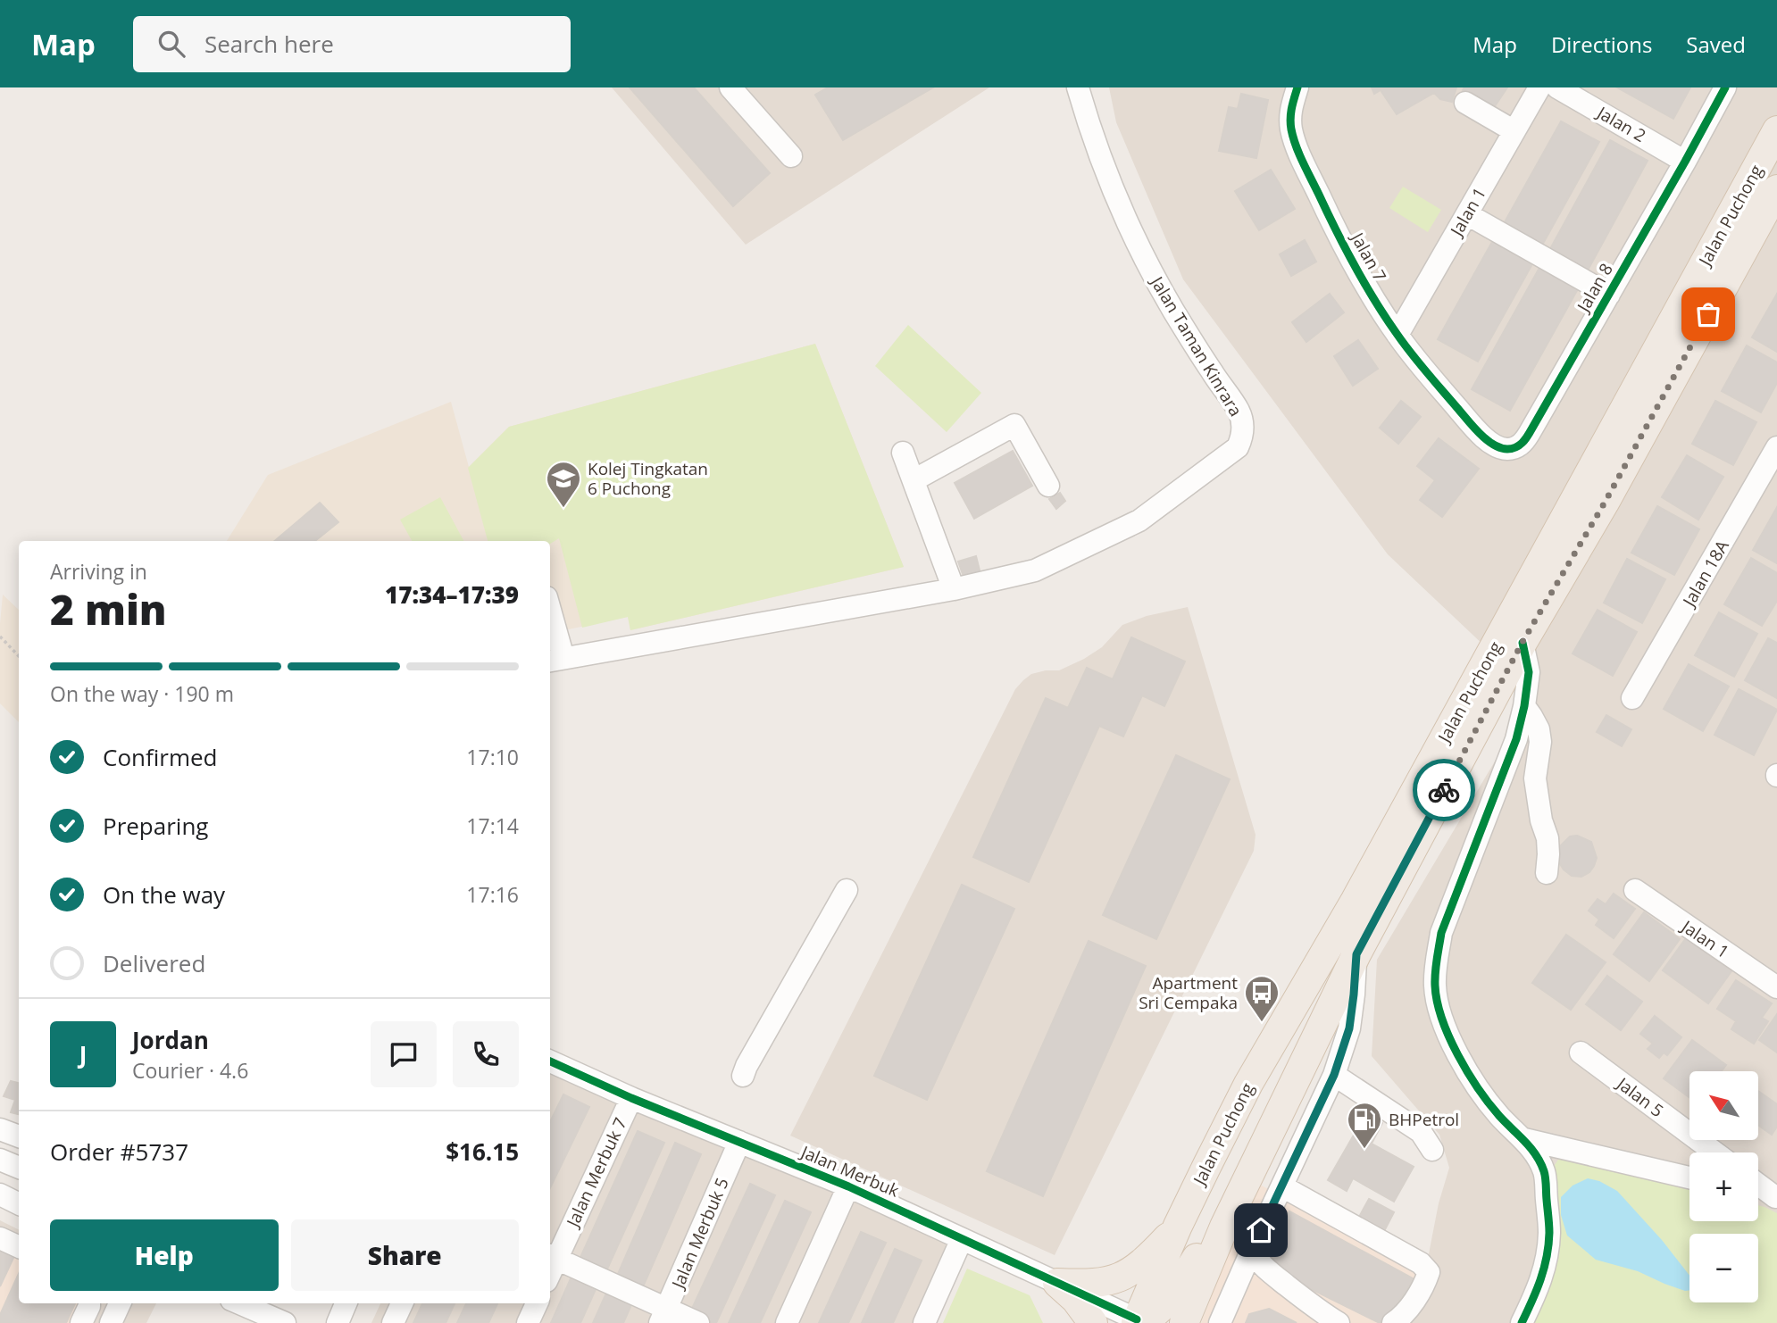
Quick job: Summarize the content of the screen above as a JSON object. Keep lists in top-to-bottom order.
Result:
{
  "streets": {
    "main road": ["Jalan Puchong"],
    "street": [
      "Jalan 2",
      "Jalan 1",
      "Jalan 7",
      "Jalan 8",
      "Jalan Taman Kinrara",
      "Jalan 18A",
      "Jalan 5",
      "Jalan Merbuk",
      "Jalan Merbuk 7",
      "Jalan Merbuk 5"
    ]
  },
  "crossings": [
    ["Jalan 2", "Jalan 8"],
    ["Jalan 1", "Jalan 7"],
    ["Jalan Puchong", "Jalan Merbuk"],
    ["Jalan 7", "Jalan 8"],
    ["Jalan Merbuk", "Jalan Merbuk 7"],
    ["Jalan Merbuk", "Jalan Merbuk 5"]
  ],
  "places": {
    "school or university": ["Kolej Tingkatan 6 Puchong"],
    "bus stop": ["Apartment Sri Cempaka"],
    "fuel station": ["BHPetrol"]
  },
  "north": "top left",
  "page": {
    "header": "Map",
    "search": "Search here",
    "nav": ["Map", "Directions", "Saved"],
    "heading": ["2 min", "Arriving in", "17:34–17:39"],
    "panel": [
      "Jordan",
      "Courier · 4.6",
      "Order #5737",
      "$16.15"
    ],
    "bar": "On the way · 190 m",
    "list": [
      ["Confirmed", "17:10"],
      ["Preparing", "17:14"],
      ["On the way", "17:16"],
      "Delivered"
    ],
    "round": "J",
    "map_buttons": ["+", "−"],
    "buttons": ["Help", "Share"]
  }
}
